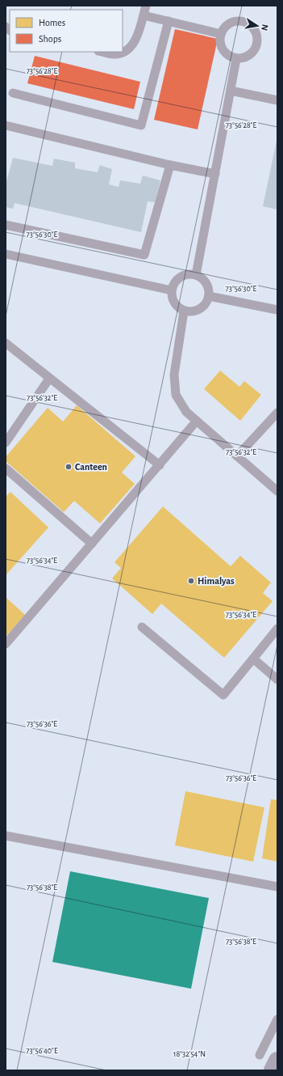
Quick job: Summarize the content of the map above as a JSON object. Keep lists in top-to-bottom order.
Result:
{
  "places": ["Canteen", "Himalyas"],
  "legend": ["Homes", "Shops"],
  "north": "right",
  "coordinates": [
    "73°56'28\"E",
    "73°56'30\"E",
    "73°56'32\"E",
    "73°56'34\"E",
    "73°56'36\"E",
    "73°56'38\"E",
    "73°56'40\"E",
    "18°32'54\"N"
  ]
}
